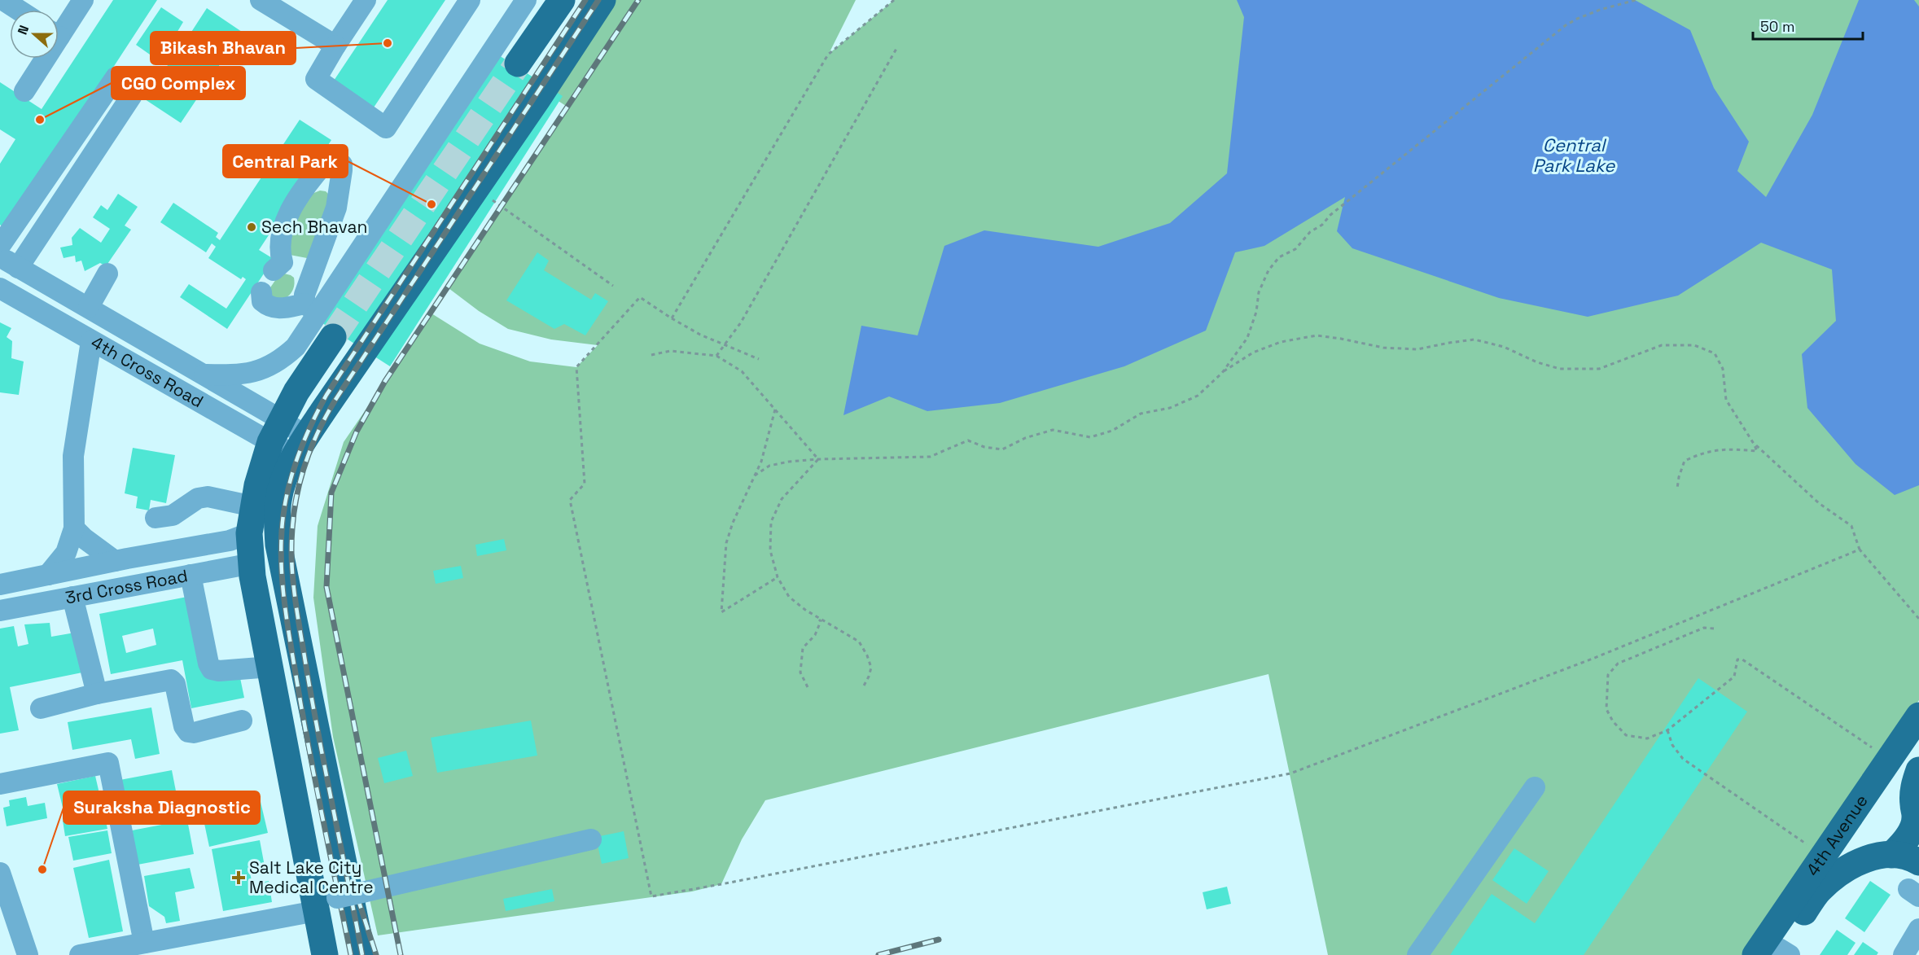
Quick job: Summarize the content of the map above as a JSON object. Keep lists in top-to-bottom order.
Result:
{
  "streets": {
    "main road": ["4th Avenue"],
    "street": ["4th Cross Road", "3rd Cross Road"]
  },
  "water": ["Central Park Lake"],
  "places": {
    "other": [
      "Bikash Bhavan",
      "CGO Complex",
      "Central Park",
      "Sech Bhavan",
      "Suraksha Diagnostic"
    ],
    "health": ["Salt Lake City Medical Centre"]
  },
  "scale_bar": "50 m",
  "north": "left"
}
